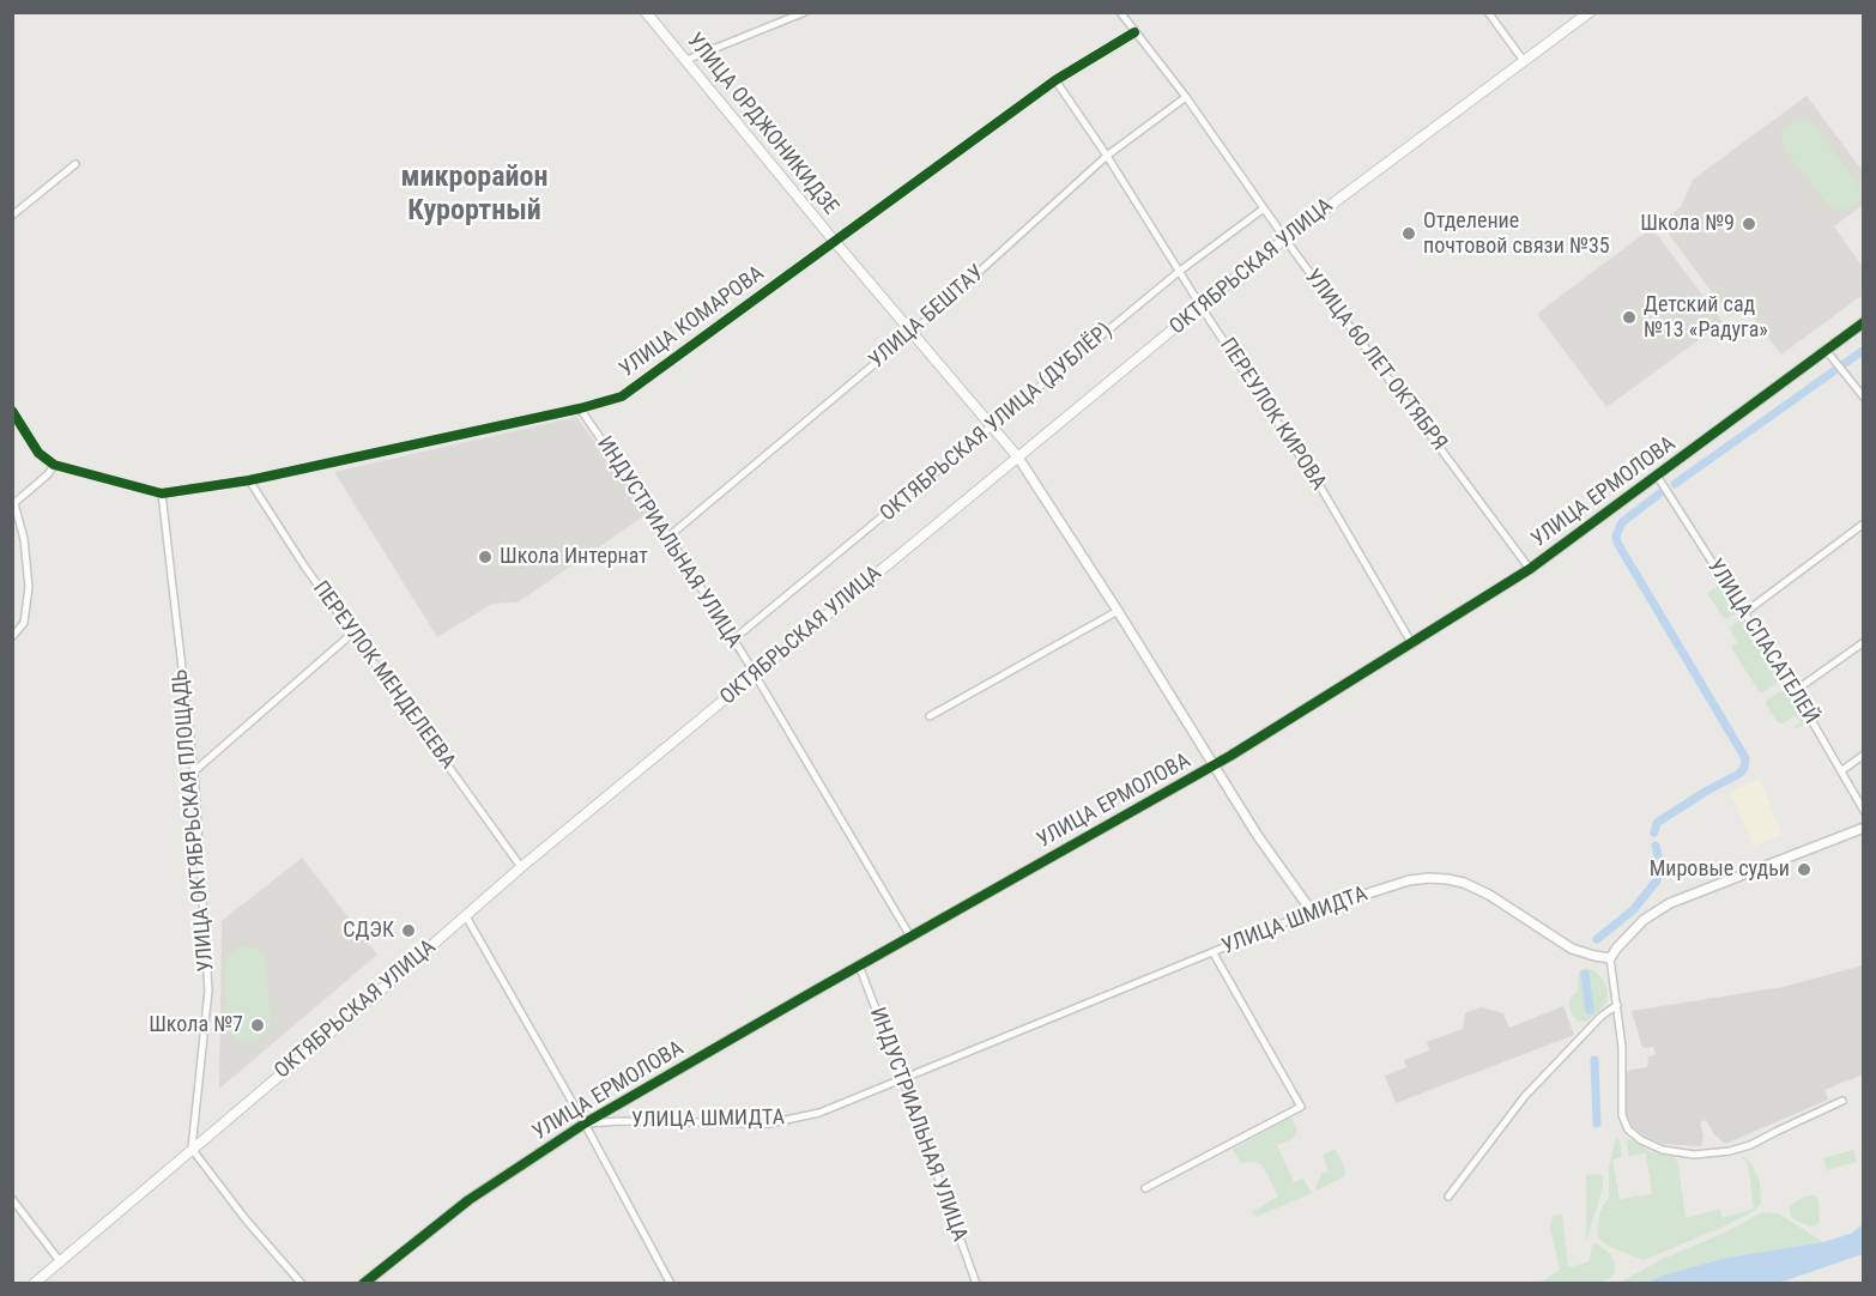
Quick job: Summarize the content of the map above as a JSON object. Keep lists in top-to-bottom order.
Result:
{
  "streets": {
    "main road": ["УЛИЦА ОРДЖОНИКИДЗЕ", "ОКТЯБРЬСКАЯ УЛИЦА"],
    "street": [
      "УЛИЦА БЕШТАУ",
      "УЛИЦА КОМАРОВА",
      "УЛИЦА 60 ЛЕТ ОКТЯБРЯ",
      "ПЕРЕУЛОК КИРОВА",
      "ОКТЯБРЬСКАЯ УЛИЦА (ДУБЛЁР)",
      "УЛИЦА ЕРМОЛОВА",
      "ИНДУСТРИАЛЬНАЯ УЛИЦА",
      "УЛИЦА СПАСАТЕЛЕЙ",
      "ПЕРЕУЛОК МЕНДЕЛЕЕВА",
      "УЛИЦА ОКТЯБРЬСКАЯ ПЛОЩАДЬ",
      "УЛИЦА ШМИДТА"
    ]
  },
  "crossings": [
    ["УЛИЦА ОРДЖОНИКИДЗЕ", "ОКТЯБРЬСКАЯ УЛИЦА"],
    ["УЛИЦА ОРДЖОНИКИДЗЕ", "УЛИЦА БЕШТАУ"],
    ["УЛИЦА ОРДЖОНИКИДЗЕ", "УЛИЦА КОМАРОВА"],
    ["УЛИЦА ОРДЖОНИКИДЗЕ", "ОКТЯБРЬСКАЯ УЛИЦА (ДУБЛЁР)"],
    ["УЛИЦА ОРДЖОНИКИДЗЕ", "УЛИЦА ЕРМОЛОВА"],
    ["УЛИЦА ОРДЖОНИКИДЗЕ", "УЛИЦА ШМИДТА"],
    ["ОКТЯБРЬСКАЯ УЛИЦА", "УЛИЦА 60 ЛЕТ ОКТЯБРЯ"],
    ["ОКТЯБРЬСКАЯ УЛИЦА", "ПЕРЕУЛОК КИРОВА"],
    ["ОКТЯБРЬСКАЯ УЛИЦА", "ИНДУСТРИАЛЬНАЯ УЛИЦА"],
    ["ОКТЯБРЬСКАЯ УЛИЦА", "ПЕРЕУЛОК МЕНДЕЛЕЕВА"],
    ["ОКТЯБРЬСКАЯ УЛИЦА", "УЛИЦА ОКТЯБРЬСКАЯ ПЛОЩАДЬ"],
    ["УЛИЦА БЕШТАУ", "УЛИЦА 60 ЛЕТ ОКТЯБРЯ"],
    ["УЛИЦА БЕШТАУ", "ПЕРЕУЛОК КИРОВА"],
    ["УЛИЦА БЕШТАУ", "ИНДУСТРИАЛЬНАЯ УЛИЦА"],
    ["УЛИЦА КОМАРОВА", "УЛИЦА 60 ЛЕТ ОКТЯБРЯ"],
    ["УЛИЦА КОМАРОВА", "ПЕРЕУЛОК КИРОВА"],
    ["УЛИЦА КОМАРОВА", "ИНДУСТРИАЛЬНАЯ УЛИЦА"],
    ["УЛИЦА КОМАРОВА", "ПЕРЕУЛОК МЕНДЕЛЕЕВА"],
    ["УЛИЦА КОМАРОВА", "УЛИЦА ОКТЯБРЬСКАЯ ПЛОЩАДЬ"],
    ["УЛИЦА 60 ЛЕТ ОКТЯБРЯ", "ОКТЯБРЬСКАЯ УЛИЦА (ДУБЛЁР)"],
    ["УЛИЦА 60 ЛЕТ ОКТЯБРЯ", "УЛИЦА ЕРМОЛОВА"],
    ["ПЕРЕУЛОК КИРОВА", "ОКТЯБРЬСКАЯ УЛИЦА (ДУБЛЁР)"],
    ["ПЕРЕУЛОК КИРОВА", "УЛИЦА ЕРМОЛОВА"],
    ["ОКТЯБРЬСКАЯ УЛИЦА (ДУБЛЁР)", "ИНДУСТРИАЛЬНАЯ УЛИЦА"],
    ["УЛИЦА ЕРМОЛОВА", "ИНДУСТРИАЛЬНАЯ УЛИЦА"],
    ["УЛИЦА ЕРМОЛОВА", "УЛИЦА СПАСАТЕЛЕЙ"],
    ["УЛИЦА ЕРМОЛОВА", "УЛИЦА ШМИДТА"],
    ["ИНДУСТРИАЛЬНАЯ УЛИЦА", "УЛИЦА ШМИДТА"]
  ],
  "districts": ["микрорайон Курортный"],
  "places": [
    "Школа №9",
    "Отделение почтовой связи №35",
    "Детский сад №13 «Радуга»",
    "Школа Интернат",
    "Мировые судьи",
    "СДЭК",
    "Школа №7"
  ]
}
